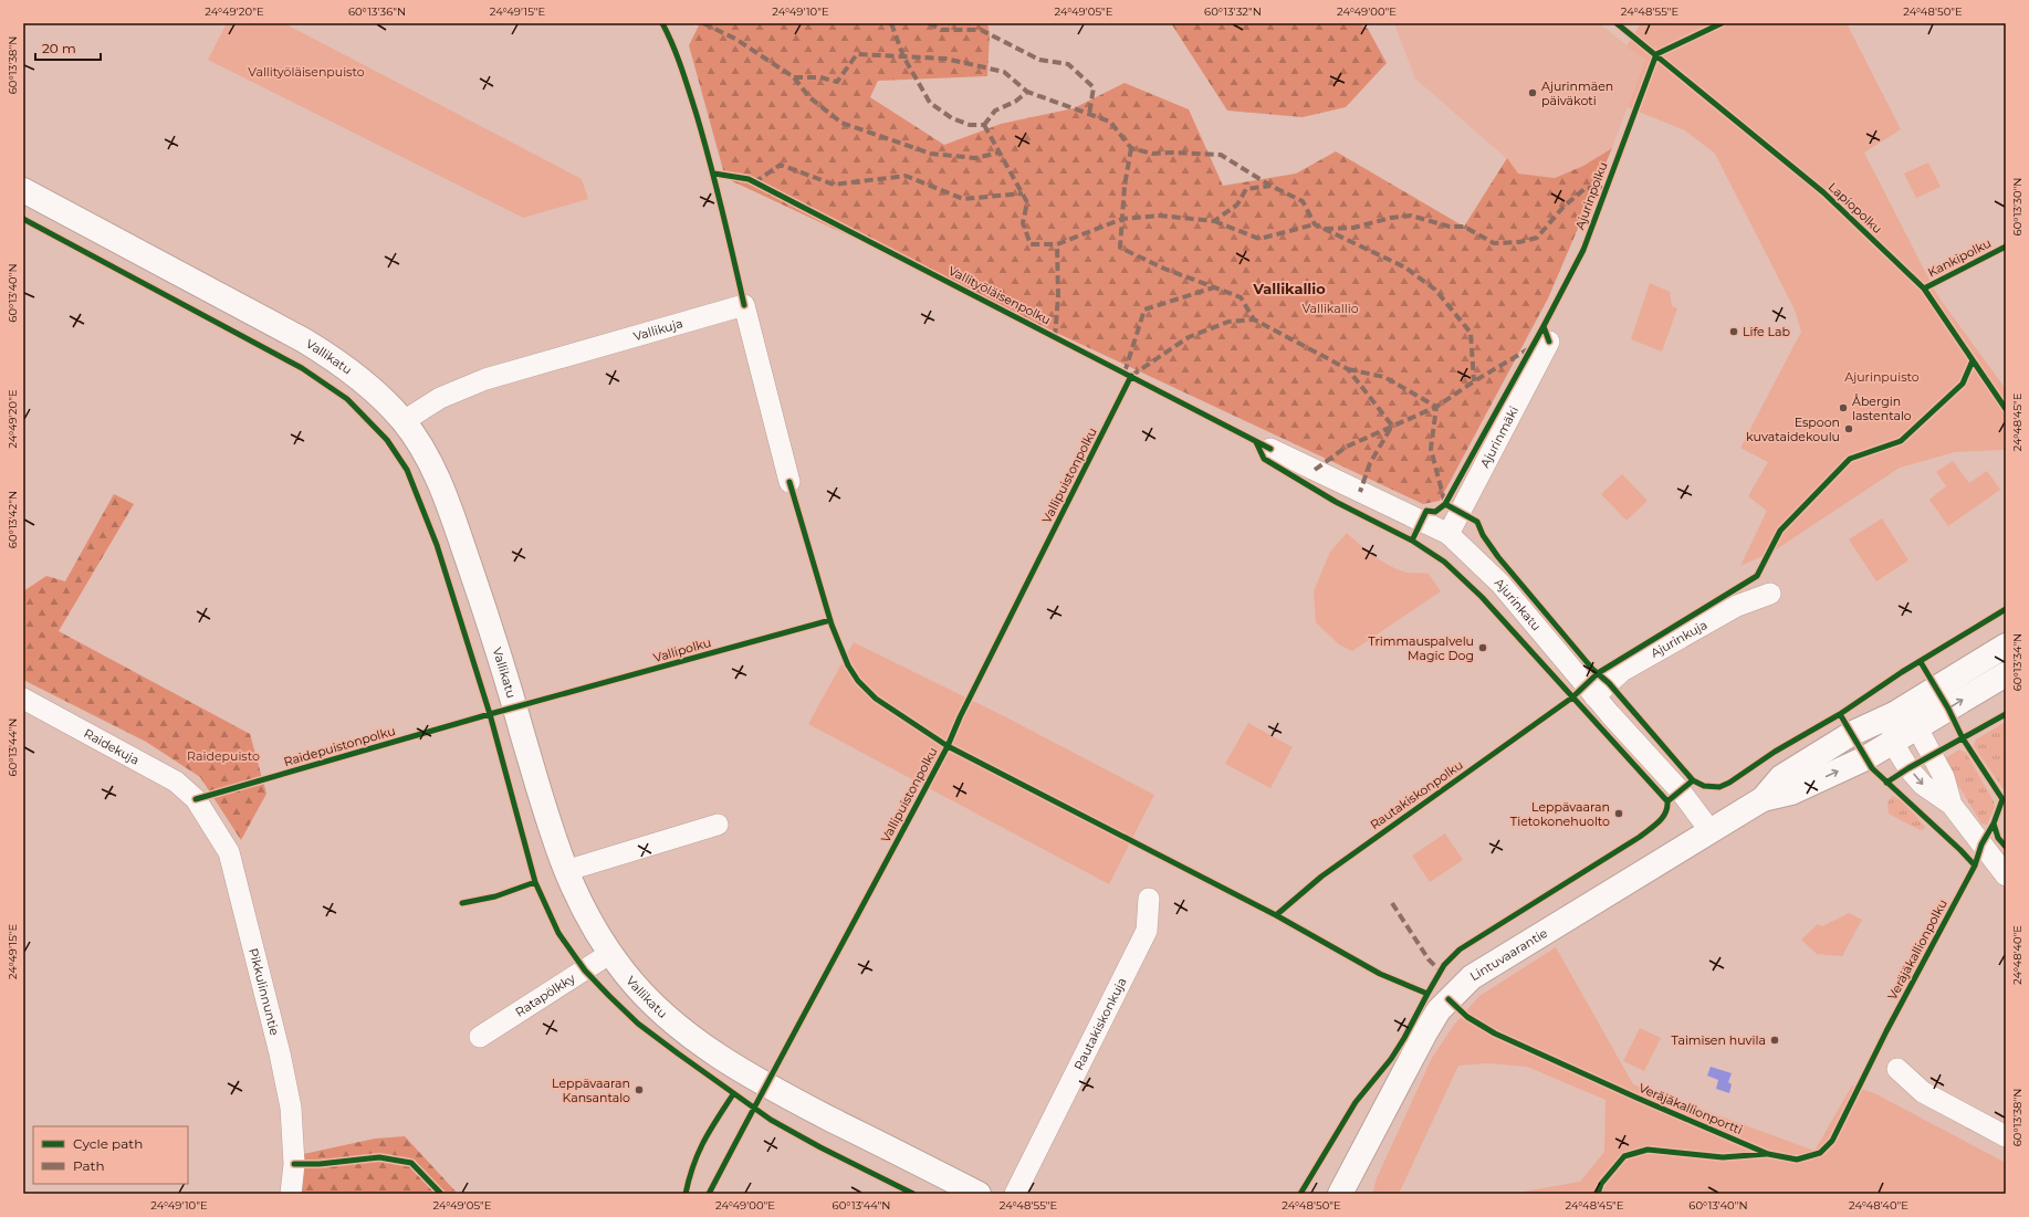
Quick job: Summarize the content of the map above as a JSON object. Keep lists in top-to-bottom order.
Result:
{
  "streets": {
    "main road": ["Vallikatu", "Lintuvaarantie"],
    "street": [
      "Vallikuja",
      "Ajurinmäki",
      "Ajurinkatu",
      "Ajurinkuja",
      "Raidekuja",
      "Pikkulinnuntie",
      "Ratapölkky",
      "Rautakiskonkuja"
    ],
    "cycle path": [
      "Ajurinpolku",
      "Lapiopolku",
      "Kankipolku",
      "Vallityöläisenpolku",
      "Vallipuistonpolku",
      "Vallipolku",
      "Rautakiskonpolku",
      "Veräjäkallionpolku"
    ]
  },
  "crossings": [
    ["Vallikuja", "Vallikatu"],
    ["Vallikatu", "Ratapölkky"],
    ["Ajurinmäki", "Ajurinkatu"],
    ["Ajurinkatu", "Ajurinkuja"],
    ["Ajurinkatu", "Lintuvaarantie"],
    ["Raidekuja", "Pikkulinnuntie"]
  ],
  "districts": ["Vallikallio"],
  "parks": [
    "Vallityöläisenpuisto",
    "Vallikallio",
    "Ajurinpuisto",
    "Raidepuisto"
  ],
  "places": [
    "Ajurinmäen päiväkoti",
    "Life Lab",
    "Åbergin lastentalo",
    "Espoon kuvataidekoulu",
    "Trimmauspalvelu Magic Dog",
    "Leppävaaran Tietokonehuolto",
    "Taimisen huvila",
    "Leppävaaran Kansantalo"
  ],
  "legend": ["Cycle path", "Path"],
  "scale_bar": "20 m",
  "coordinates": [
    "24°49'20\"E",
    "60°13'36\"N",
    "24°49'15\"E",
    "24°49'10\"E",
    "24°49'05\"E",
    "60°13'32\"N",
    "24°49'00\"E",
    "24°48'55\"E",
    "24°48'50\"E",
    "60°13'38\"N",
    "60°13'30\"N",
    "60°13'40\"N",
    "24°48'45\"E",
    "60°13'42\"N",
    "60°13'34\"N",
    "60°13'44\"N",
    "24°48'40\"E"
  ]
}
